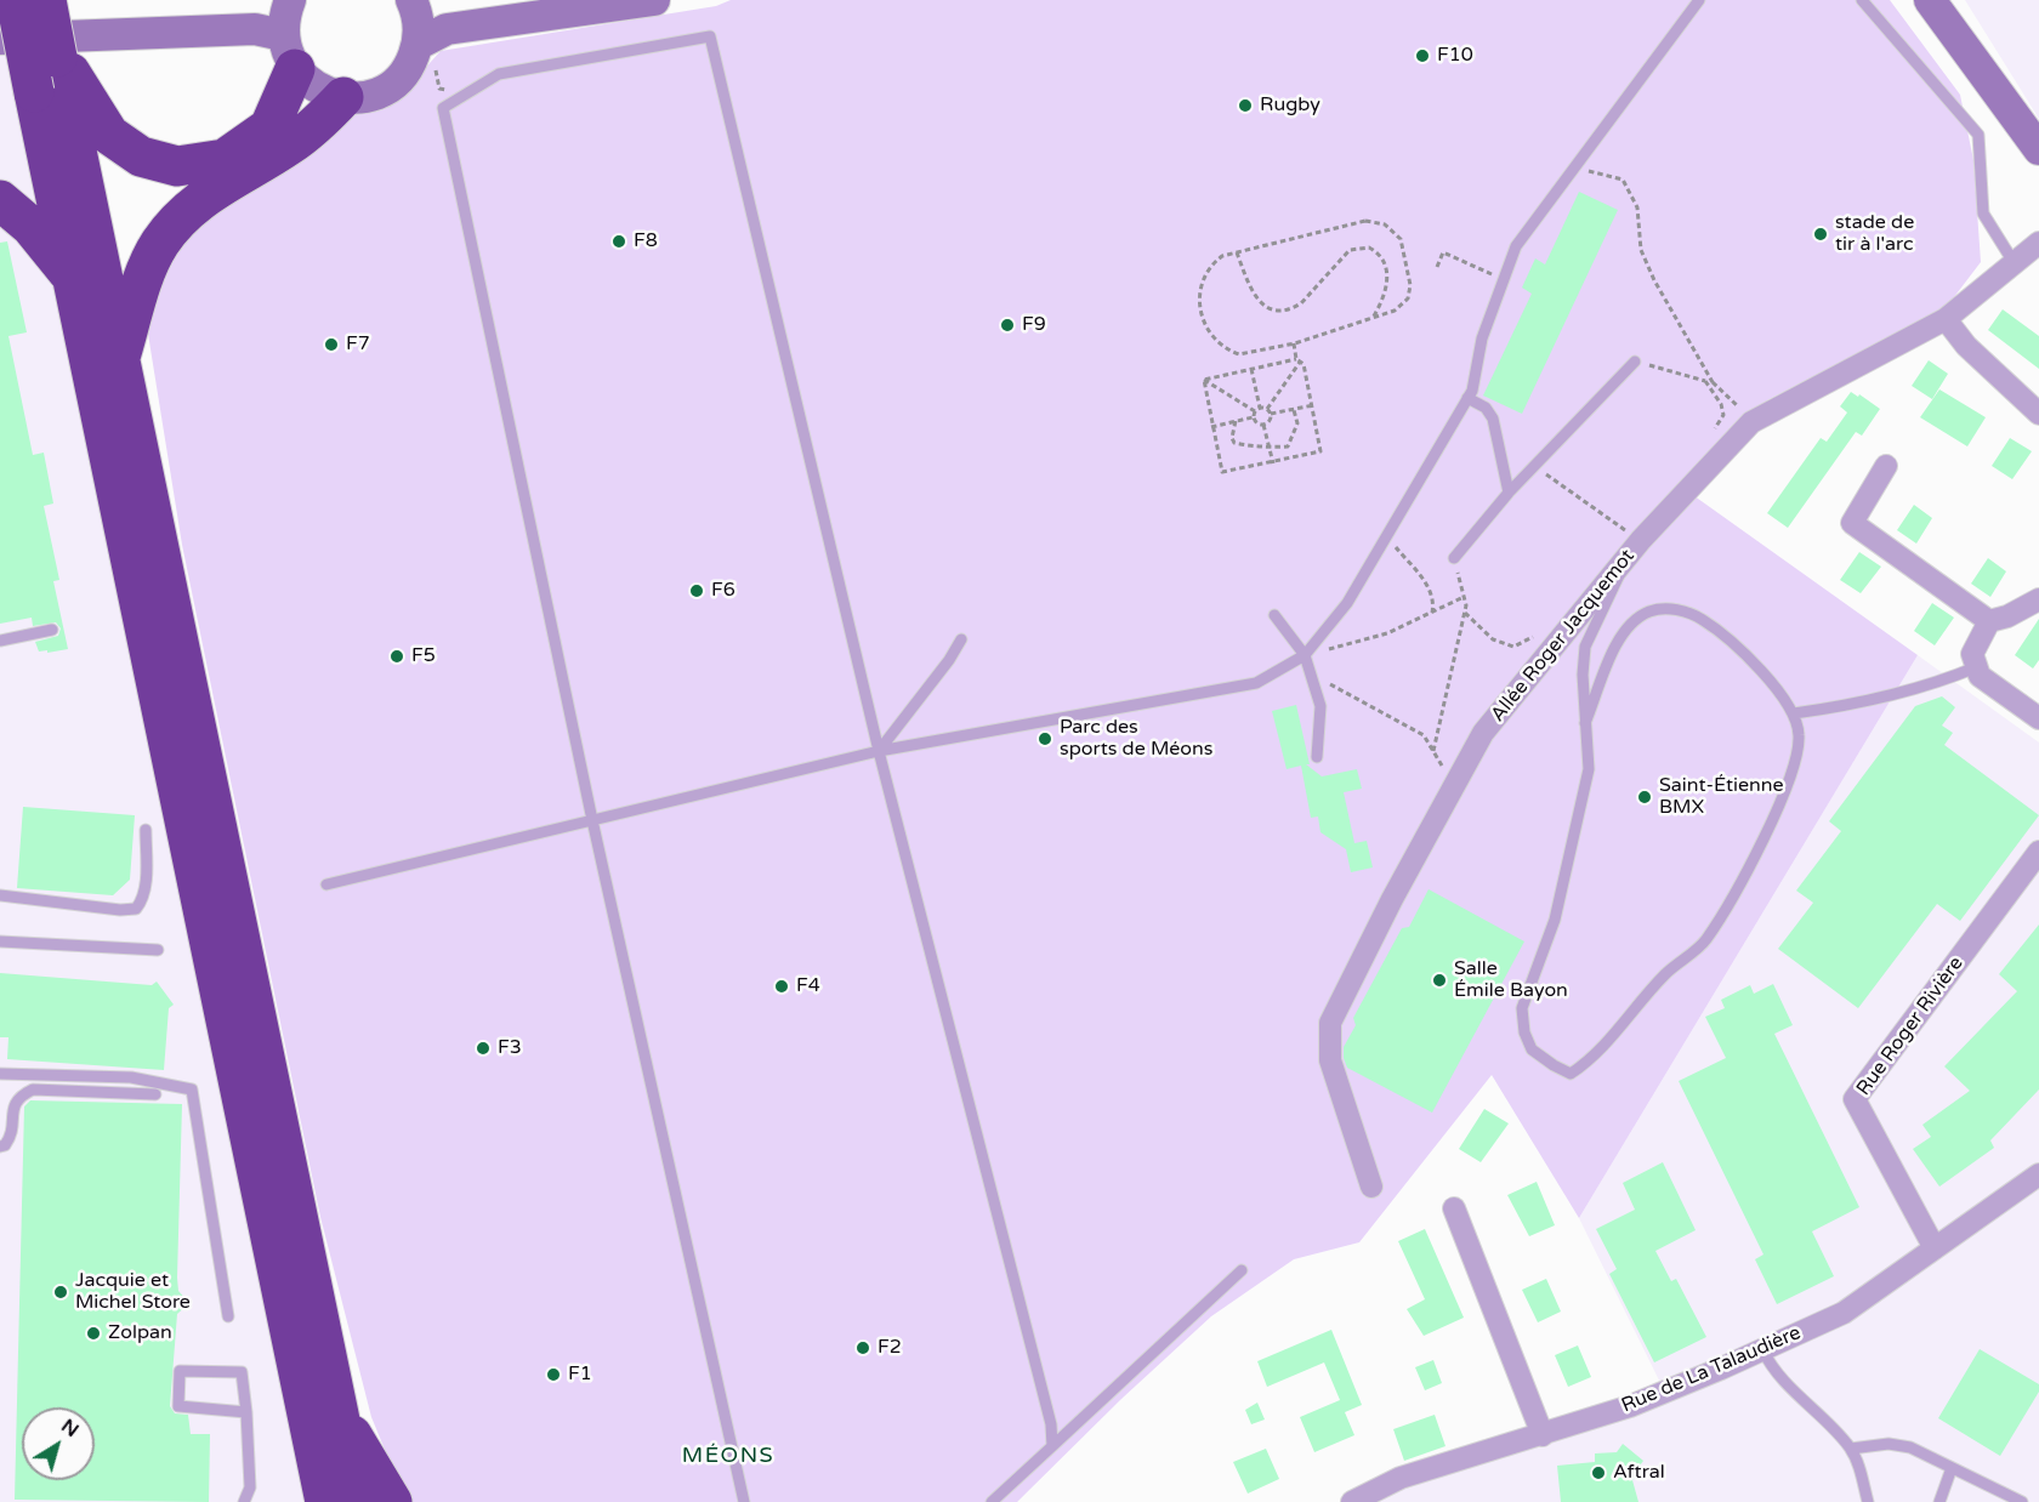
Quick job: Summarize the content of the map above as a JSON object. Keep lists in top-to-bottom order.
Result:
{
  "streets": {
    "street": ["Allée Roger Jacquemot", "Rue Roger Rivière", "Rue de La Talaudière"]
  },
  "crossings": [
    ["Rue Roger Rivière", "Rue de La Talaudière"]
  ],
  "districts": ["MÉONS"],
  "places": [
    "F10",
    "Rugby",
    "stade de tir à l'arc",
    "F8",
    "F9",
    "F7",
    "F6",
    "F5",
    "Parc des sports de Méons",
    "Saint-Étienne BMX",
    "Salle Émile Bayon",
    "F4",
    "F3",
    "Jacquie et Michel Store",
    "Zolpan",
    "F2",
    "F1",
    "Aftral"
  ],
  "north": "top right"
}
